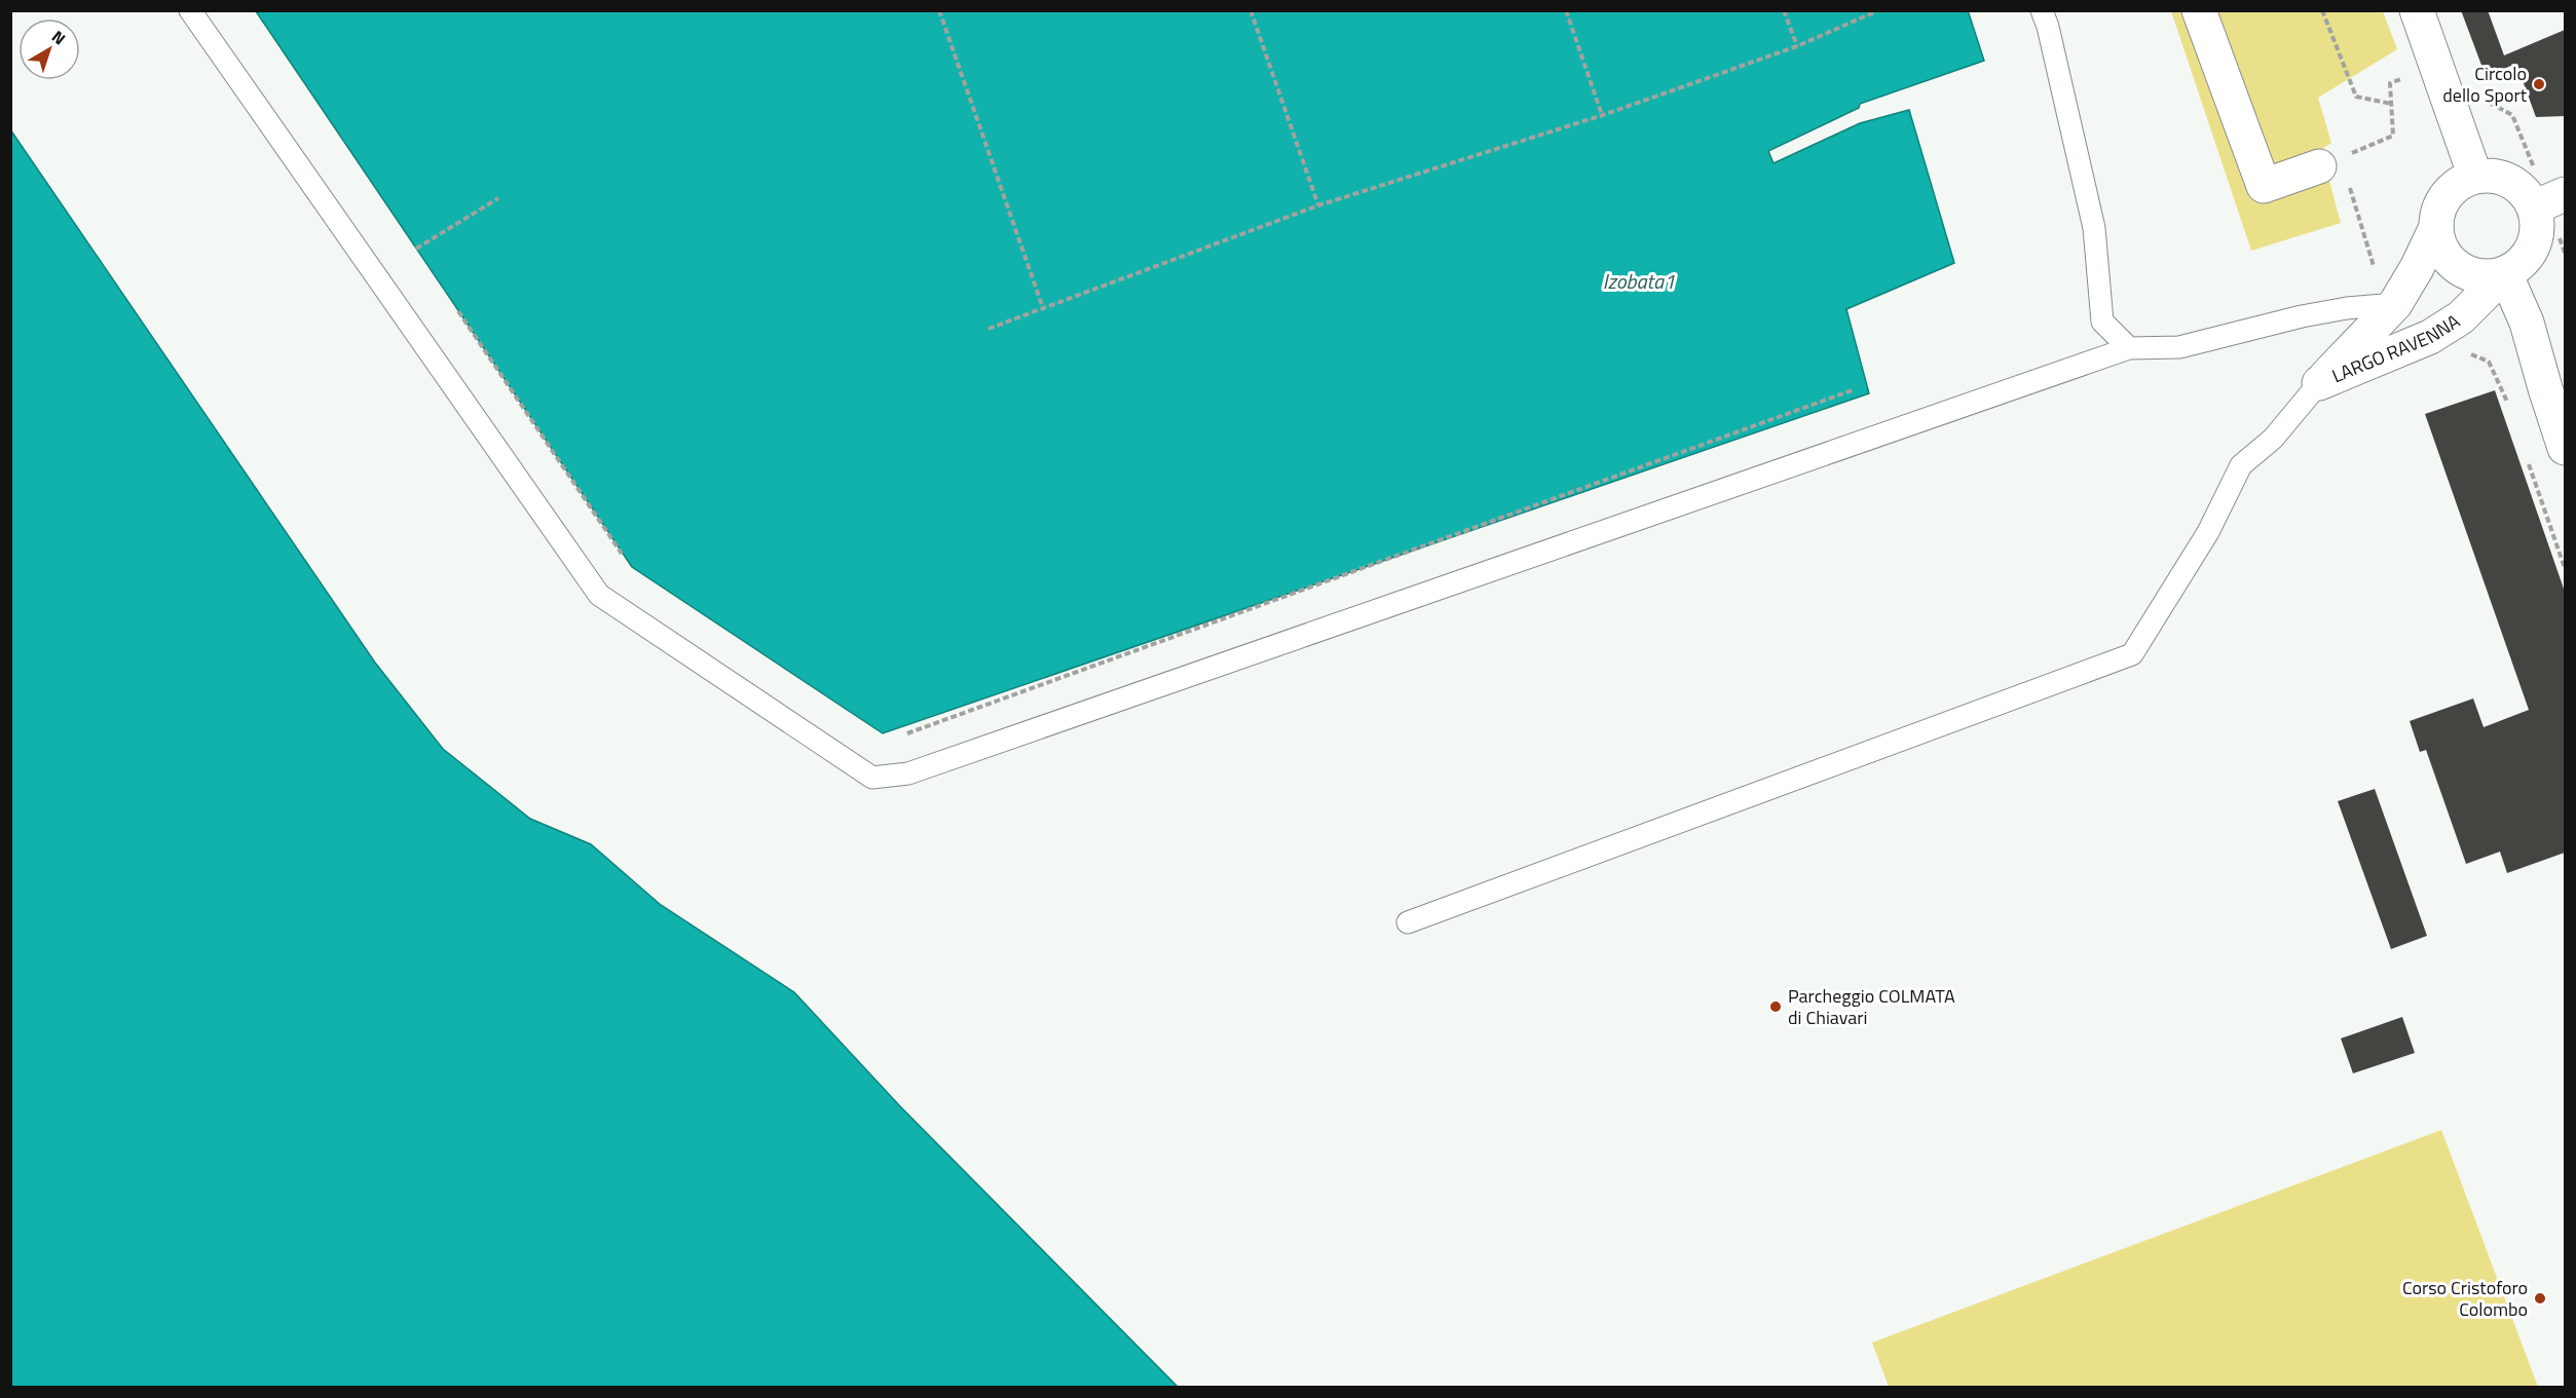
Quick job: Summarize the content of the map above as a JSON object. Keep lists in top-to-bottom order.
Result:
{
  "streets": {
    "street": ["LARGO RAVENNA"]
  },
  "water": ["Izobata1"],
  "places": ["Circolo dello Sport", "Parcheggio COLMATA di Chiavari", "Corso Cristoforo Colombo"],
  "north": "top right"
}
